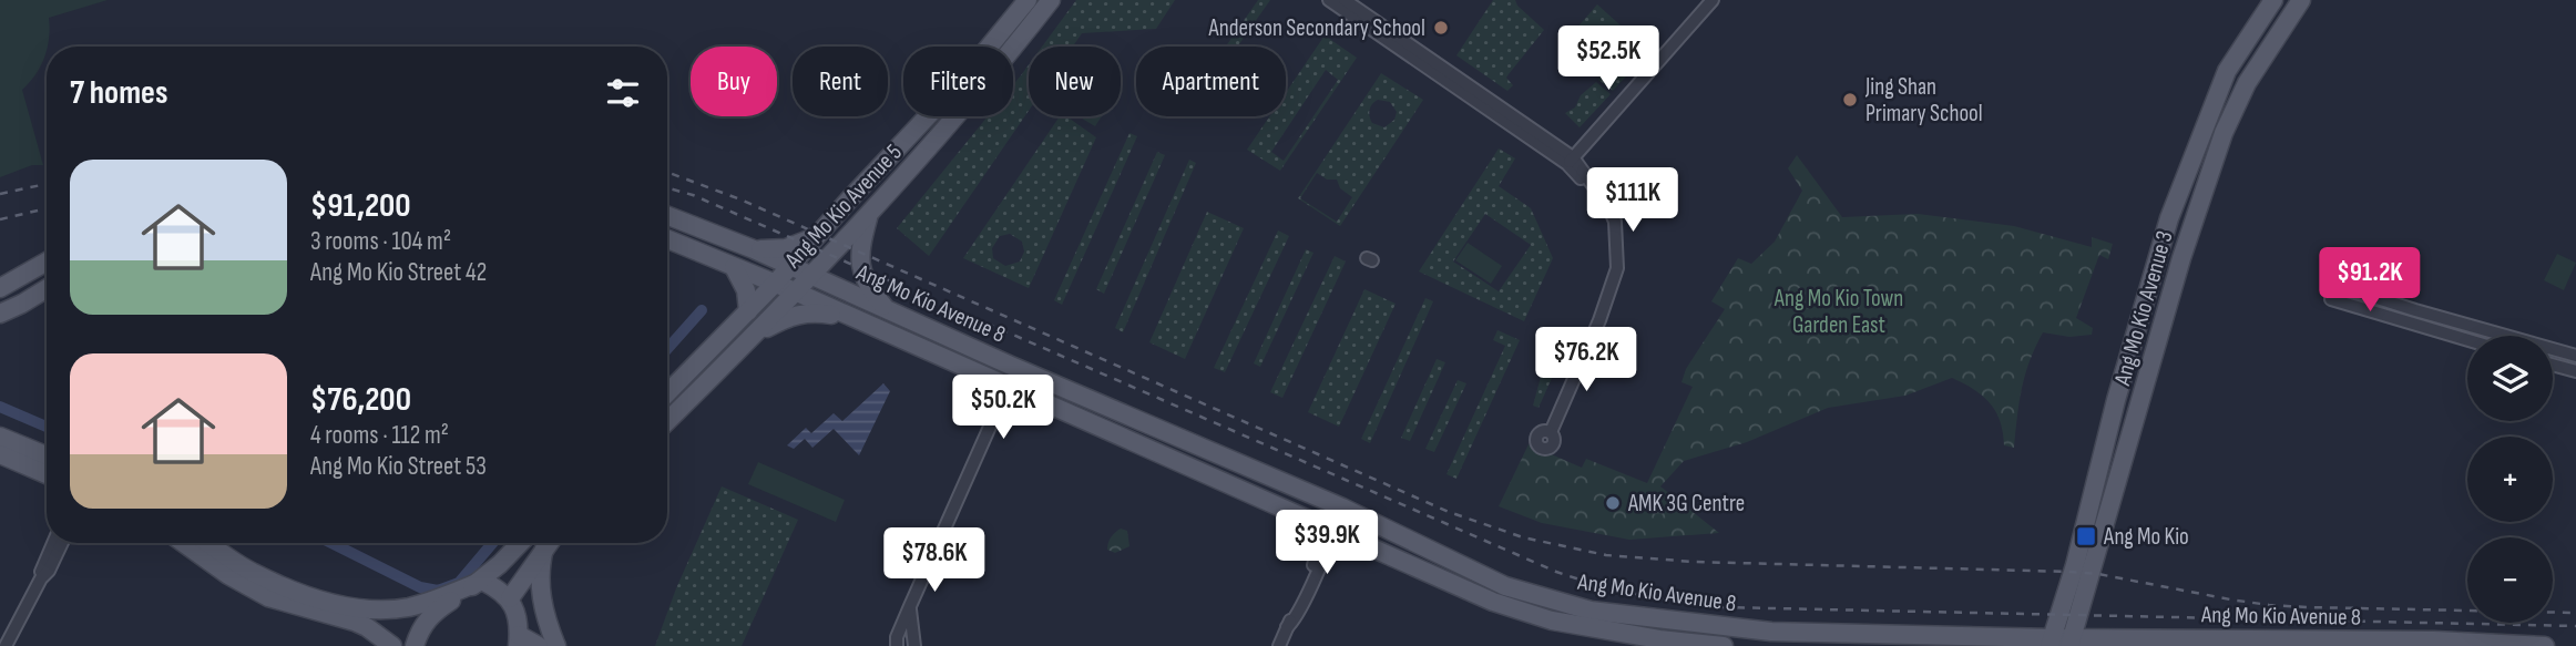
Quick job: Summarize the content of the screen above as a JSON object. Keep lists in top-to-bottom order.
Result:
{
  "streets": {
    "main road": ["Ang Mo Kio Avenue 5", "Ang Mo Kio Avenue 8", "Ang Mo Kio Avenue 3"]
  },
  "crossings": [
    ["Ang Mo Kio Avenue 5", "Ang Mo Kio Avenue 8"],
    ["Ang Mo Kio Avenue 8", "Ang Mo Kio Avenue 3"]
  ],
  "parks": ["Ang Mo Kio Town Garden East"],
  "places": {
    "other": ["Anderson Secondary School", "Jing Shan Primary School", "AMK 3G Centre"],
    "transit": ["Ang Mo Kio"]
  },
  "page": {
    "price": [
      "$52.5K",
      "$111K",
      "$91.2K",
      "$76.2K",
      "$50.2K",
      "$39.9K",
      "$78.6K"
    ],
    "chip": [
      "Buy",
      "Rent",
      "Filters",
      "New",
      "Apartment"
    ],
    "heading": "7 homes",
    "list": [
      {
        "name": "$91,200",
        "note": "3 rooms · 104 m² · Ang Mo Kio Street 42"
      },
      {
        "name": "$76,200",
        "note": "4 rooms · 112 m² · Ang Mo Kio Street 53"
      }
    ],
    "map_buttons": ["+", "−"]
  }
}
